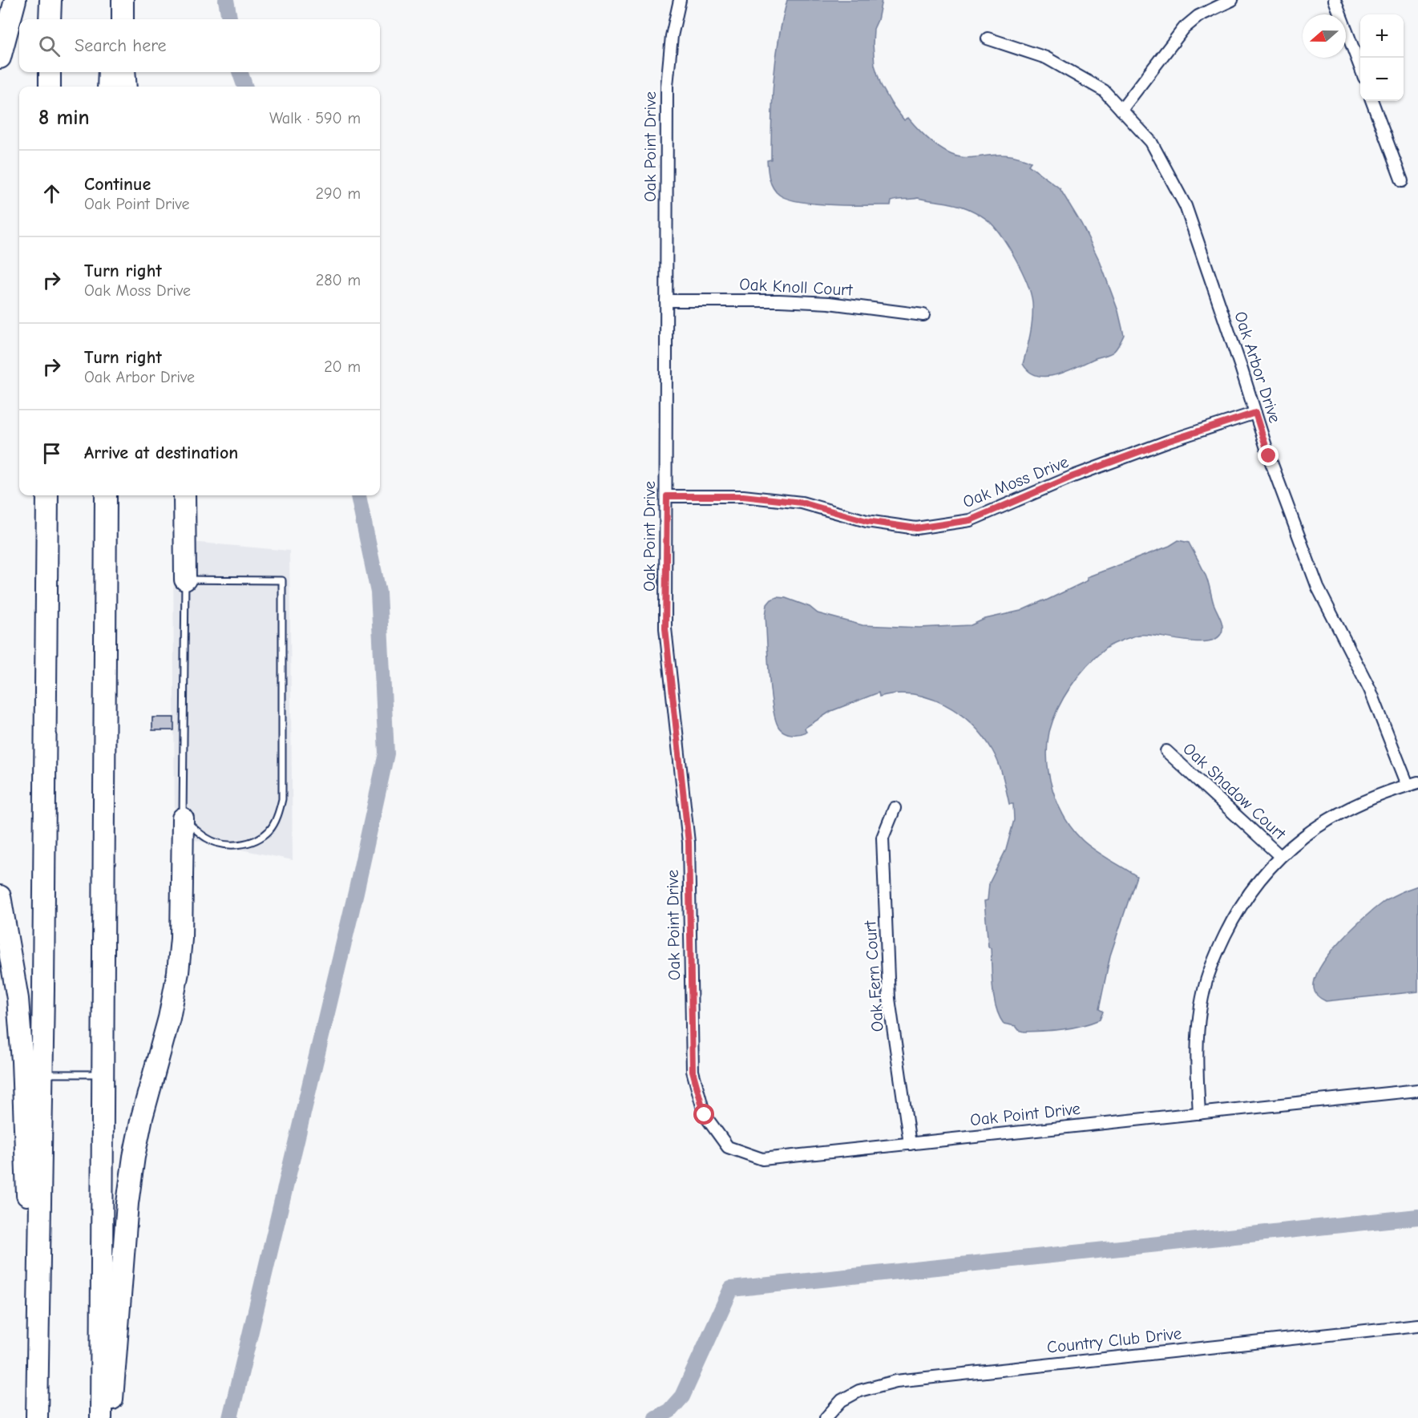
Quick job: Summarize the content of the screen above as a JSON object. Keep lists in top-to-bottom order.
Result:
{
  "streets": {
    "street": [
      "Oak Point Drive",
      "Oak Knoll Court",
      "Oak Arbor Drive",
      "Oak Moss Drive",
      "Oak Shadow Court",
      "Oak Fern Court",
      "Country Club Drive"
    ]
  },
  "crossings": [
    ["Oak Point Drive", "Oak Knoll Court"],
    ["Oak Point Drive", "Oak Moss Drive"],
    ["Oak Point Drive", "Oak Fern Court"],
    ["Oak Arbor Drive", "Oak Moss Drive"]
  ],
  "north": "left",
  "page": {
    "map_buttons": ["+", "−"],
    "search": "Search here",
    "heading": ["8 min", "Walk · 590 m"],
    "list": [
      ["Continue", "Oak Point Drive", "290 m"],
      ["Turn right", "Oak Moss Drive", "280 m"],
      ["Turn right", "Oak Arbor Drive", "20 m"],
      "Arrive at destination"
    ]
  }
}
